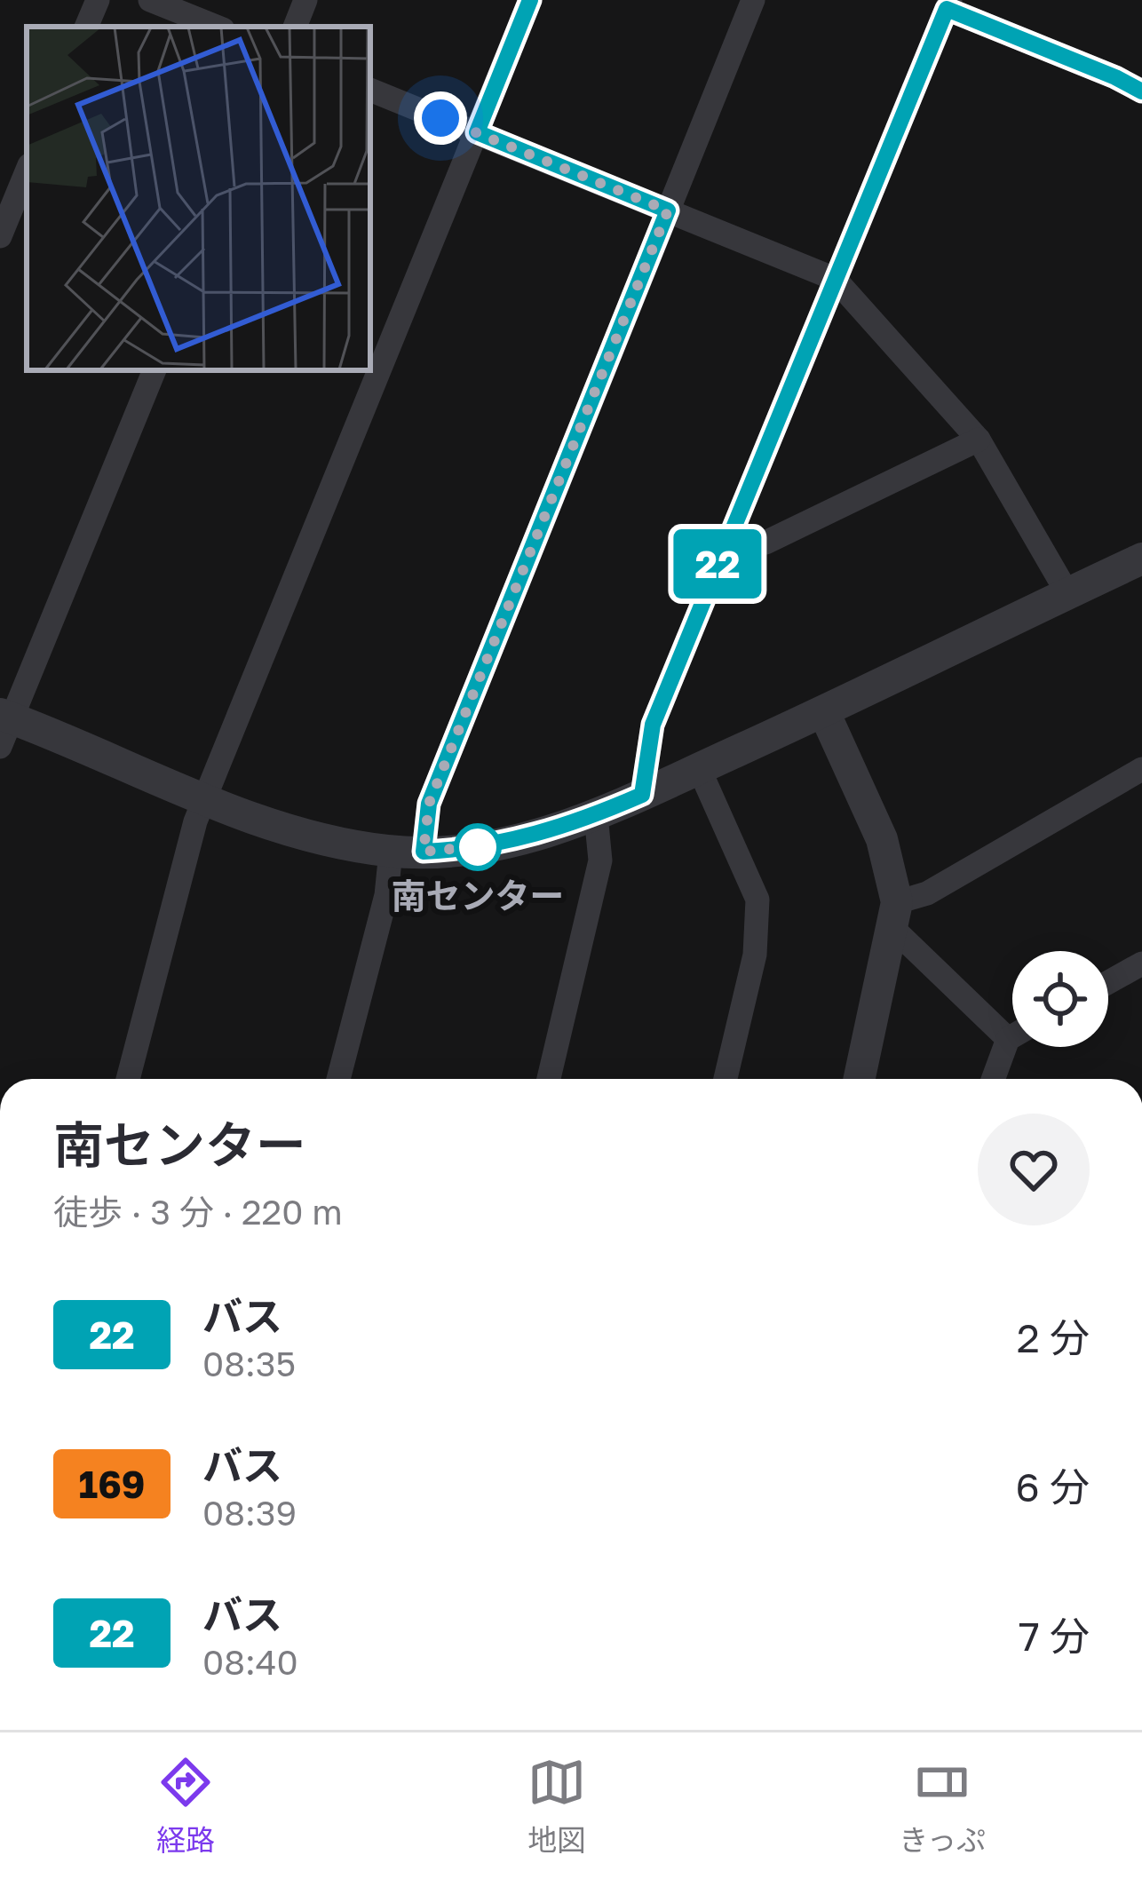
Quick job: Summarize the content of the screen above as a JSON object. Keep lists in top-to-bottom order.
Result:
{
  "places": ["南センター"],
  "lines": ["bus line 22"],
  "page": {
    "on_map": "22",
    "heading": ["南センター", "徒歩 · 3 分 · 220 m"],
    "list": [
      {
        "mark": "22",
        "name": "バス",
        "note": "08:35",
        "value": "2 分"
      },
      {
        "mark": "169",
        "name": "バス",
        "note": "08:39",
        "value": "6 分"
      },
      {
        "mark": "22",
        "name": "バス",
        "note": "08:40",
        "value": "7 分"
      }
    ],
    "tabs": ["経路", "地図", "きっぷ"]
  }
}
